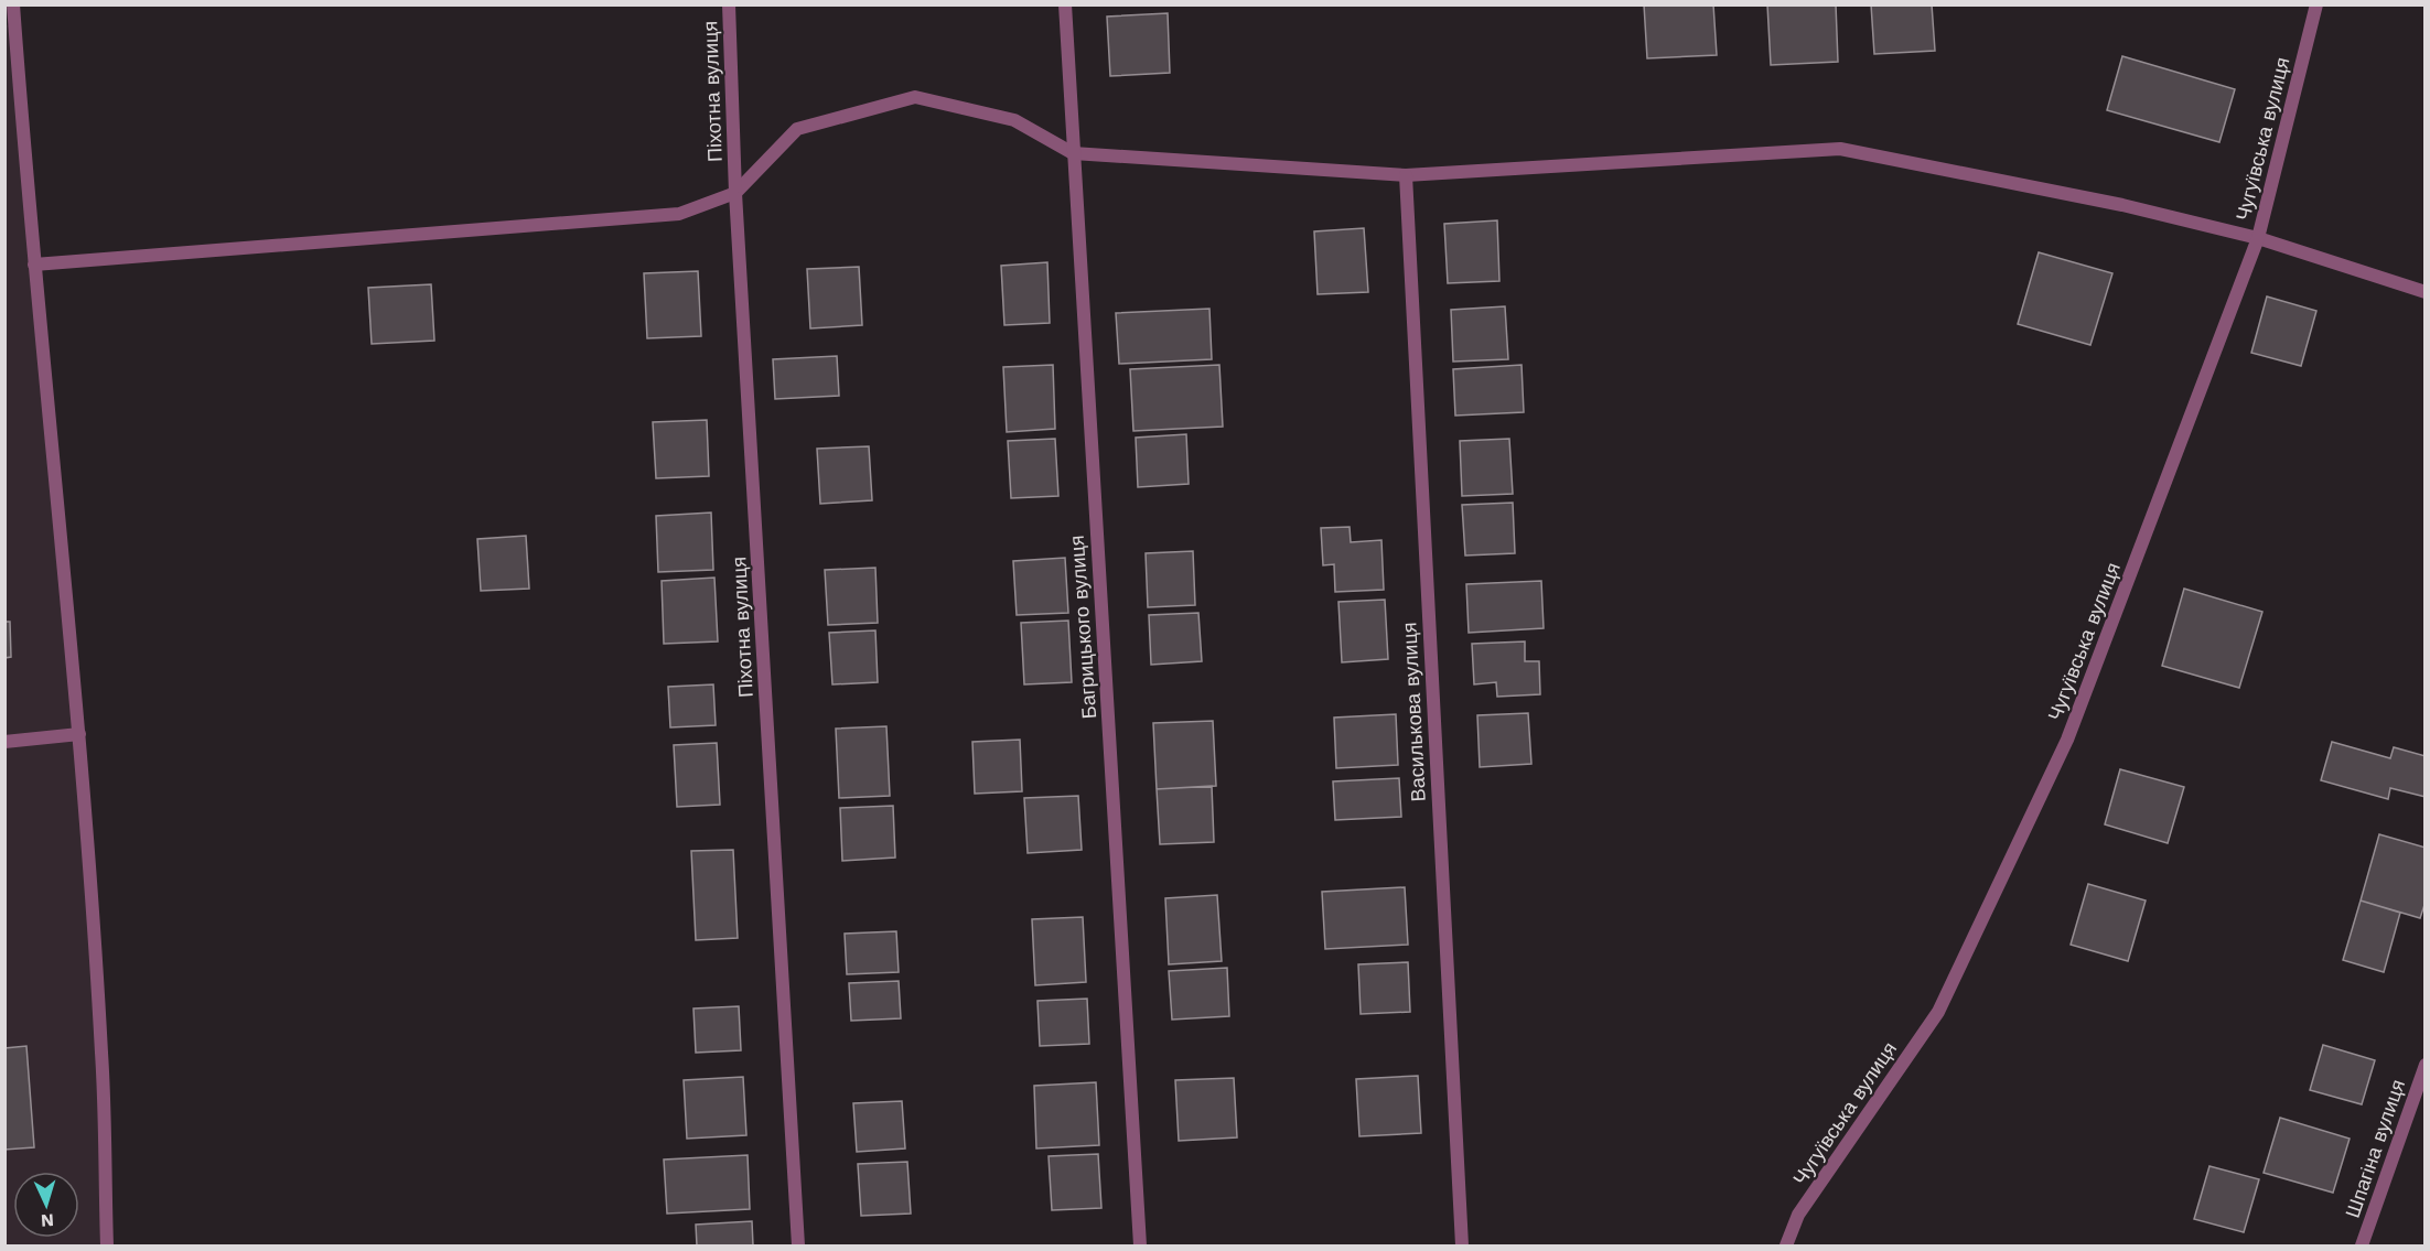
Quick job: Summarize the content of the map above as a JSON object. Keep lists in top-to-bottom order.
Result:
{
  "streets": {
    "street": [
      "Піхотна вулиця",
      "Чугуївська вулиця",
      "Багрицького вулиця",
      "Василькова вулиця",
      "Шпагіна вулиця"
    ]
  },
  "north": "bottom"
}
